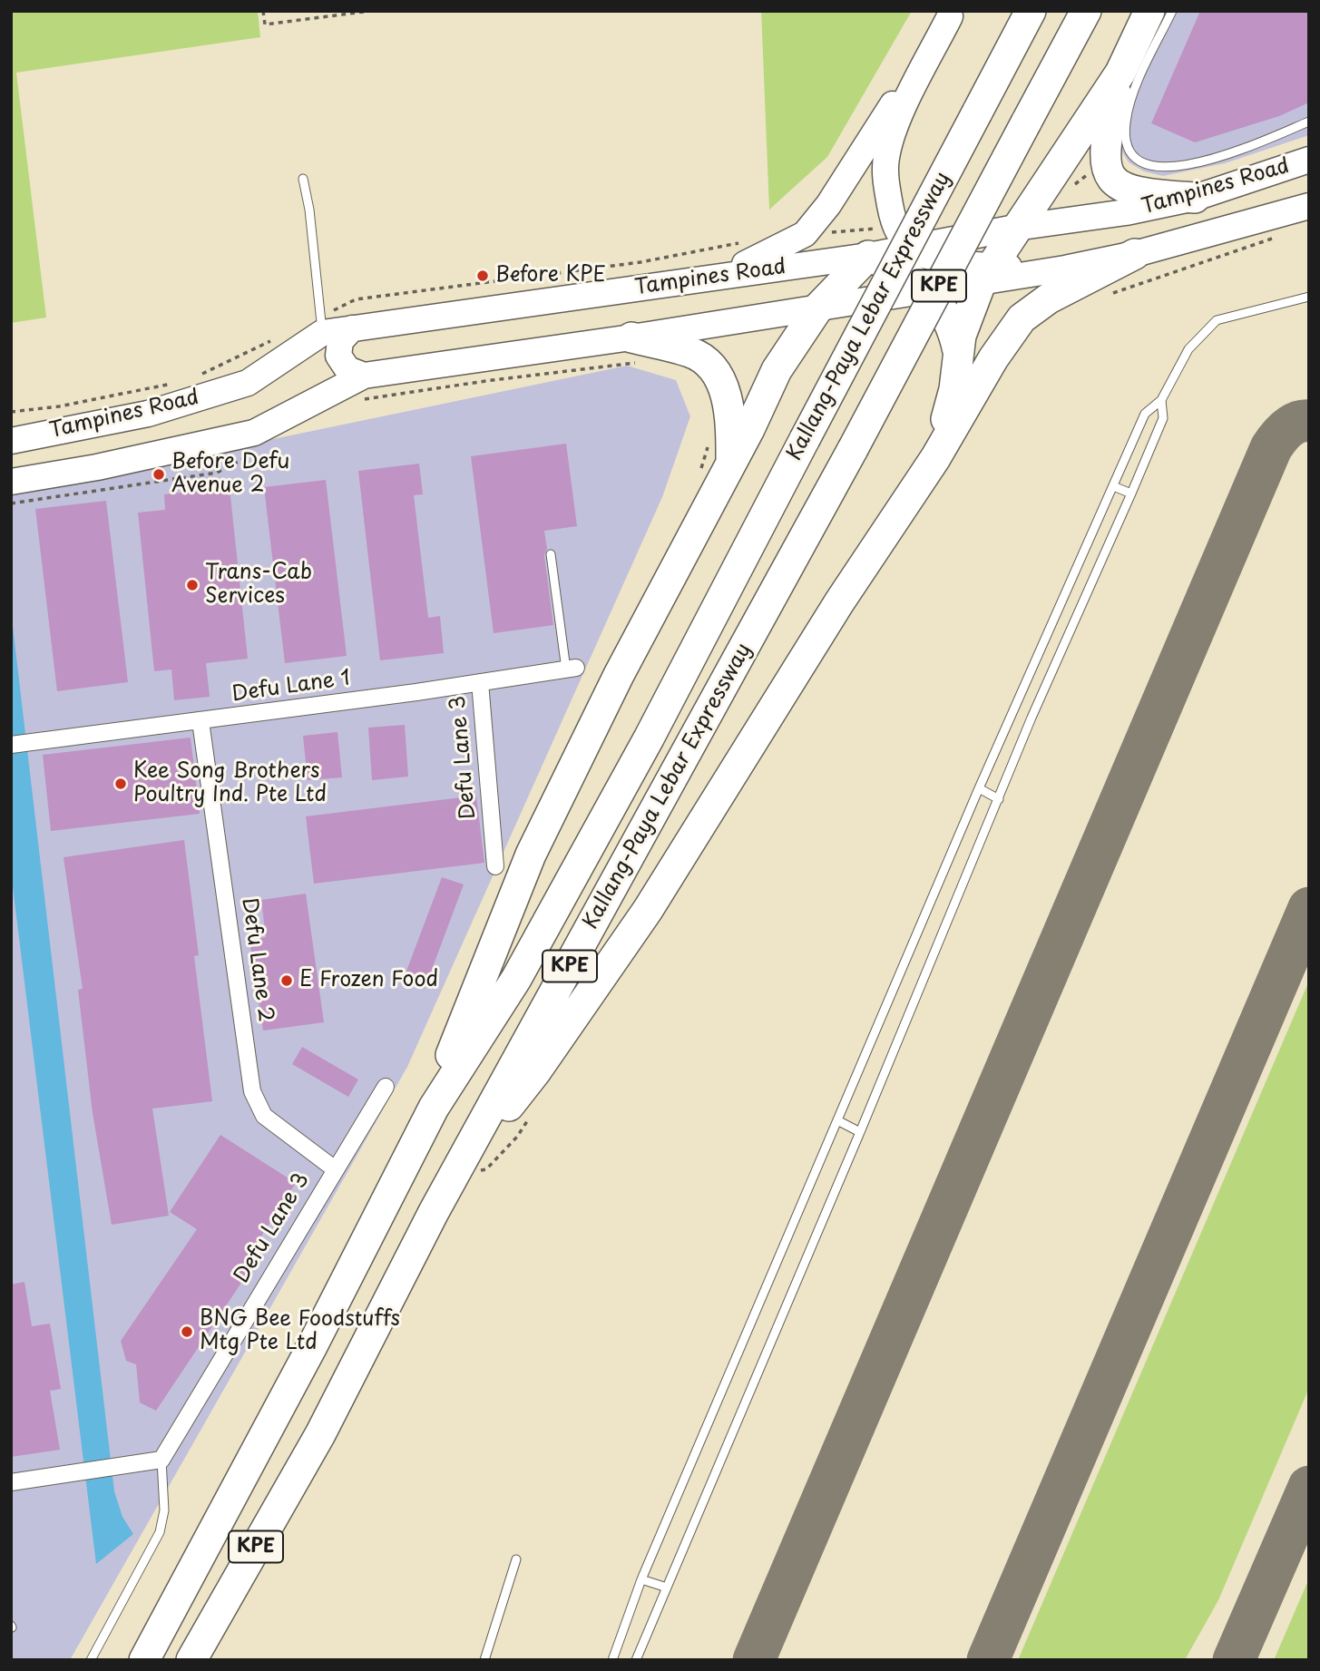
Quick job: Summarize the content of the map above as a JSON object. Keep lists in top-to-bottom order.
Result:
{
  "streets": {
    "highway": ["KPE", "Kallang-Paya Lebar Expressway"],
    "main road": ["Tampines Road"],
    "street": ["Defu Lane 1", "Defu Lane 3", "Defu Lane 2"]
  },
  "crossings": [
    ["Defu Lane 1", "Defu Lane 3"],
    ["Defu Lane 1", "Defu Lane 2"],
    ["Defu Lane 3", "Defu Lane 2"]
  ],
  "places": [
    "Before KPE",
    "Before Defu Avenue 2",
    "Trans-Cab Services",
    "Kee Song Brothers Poultry Ind. Pte Ltd",
    "E Frozen Food",
    "BNG Bee Foodstuffs Mtg Pte Ltd"
  ]
}
